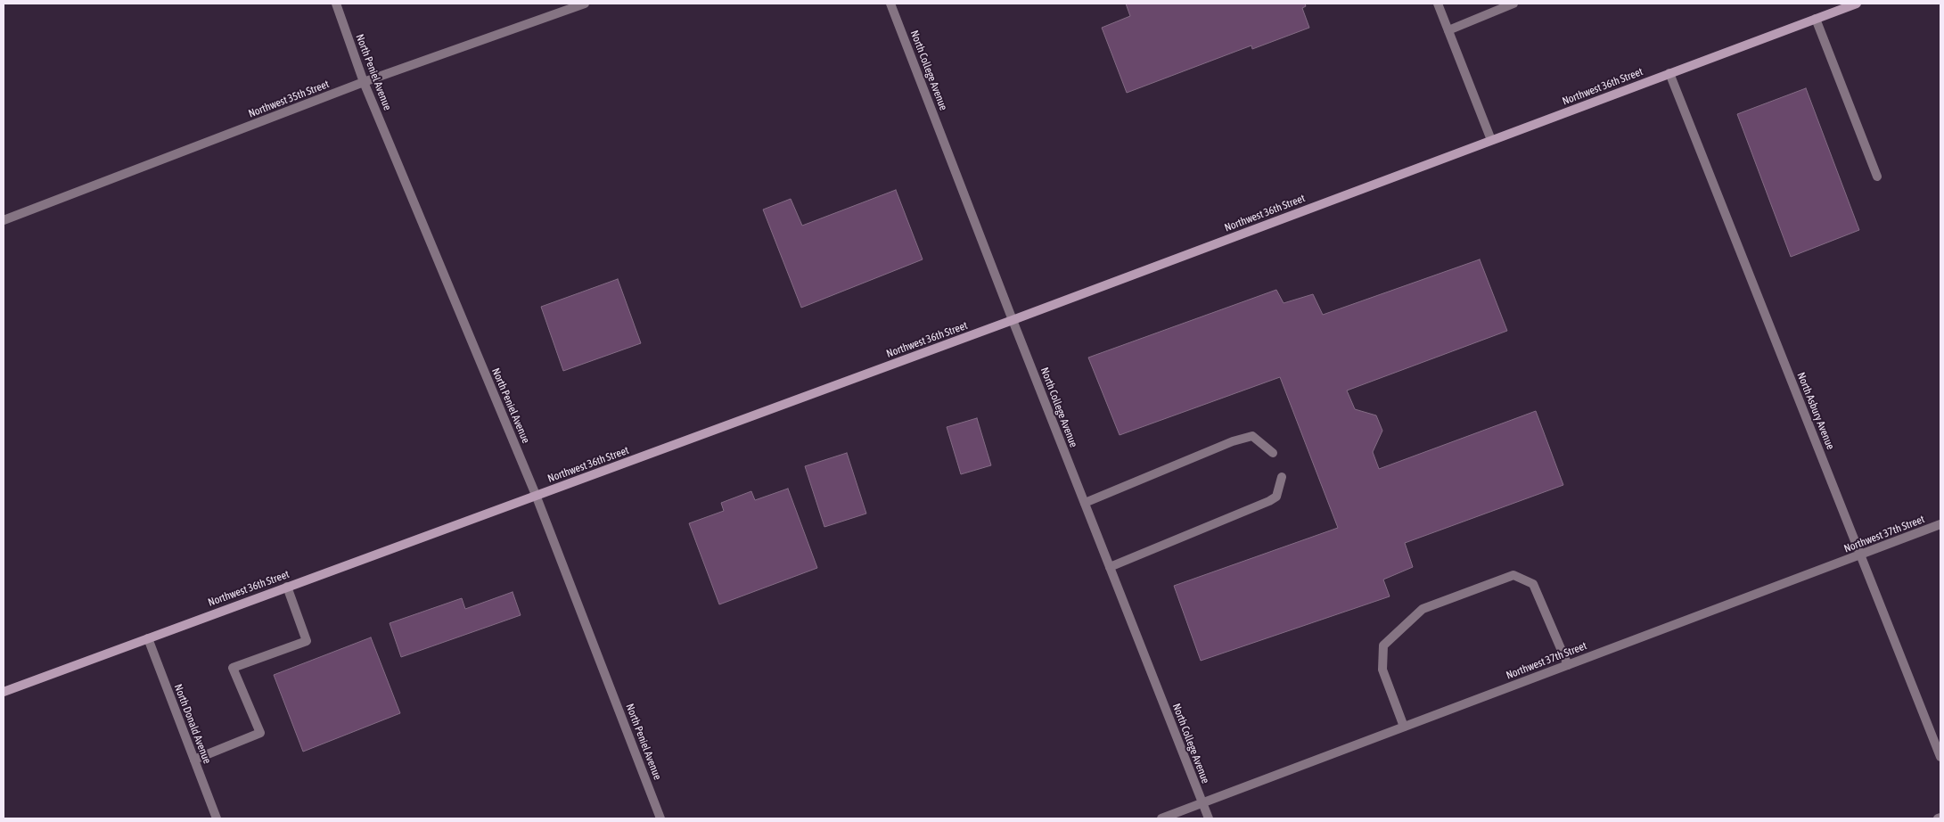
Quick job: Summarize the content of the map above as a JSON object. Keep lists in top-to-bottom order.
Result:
{
  "streets": {
    "main road": ["Northwest 36th Street"],
    "street": [
      "North College Avenue",
      "North Peniel Avenue",
      "Northwest 35th Street",
      "North Asbury Avenue",
      "Northwest 37th Street",
      "North Donald Avenue"
    ]
  },
  "crossings": [
    ["North College Avenue", "Northwest 36th Street"],
    ["North College Avenue", "Northwest 37th Street"],
    ["North Peniel Avenue", "Northwest 36th Street"],
    ["North Peniel Avenue", "Northwest 35th Street"],
    ["Northwest 36th Street", "North Asbury Avenue"],
    ["Northwest 36th Street", "North Donald Avenue"],
    ["North Asbury Avenue", "Northwest 37th Street"]
  ]
}
